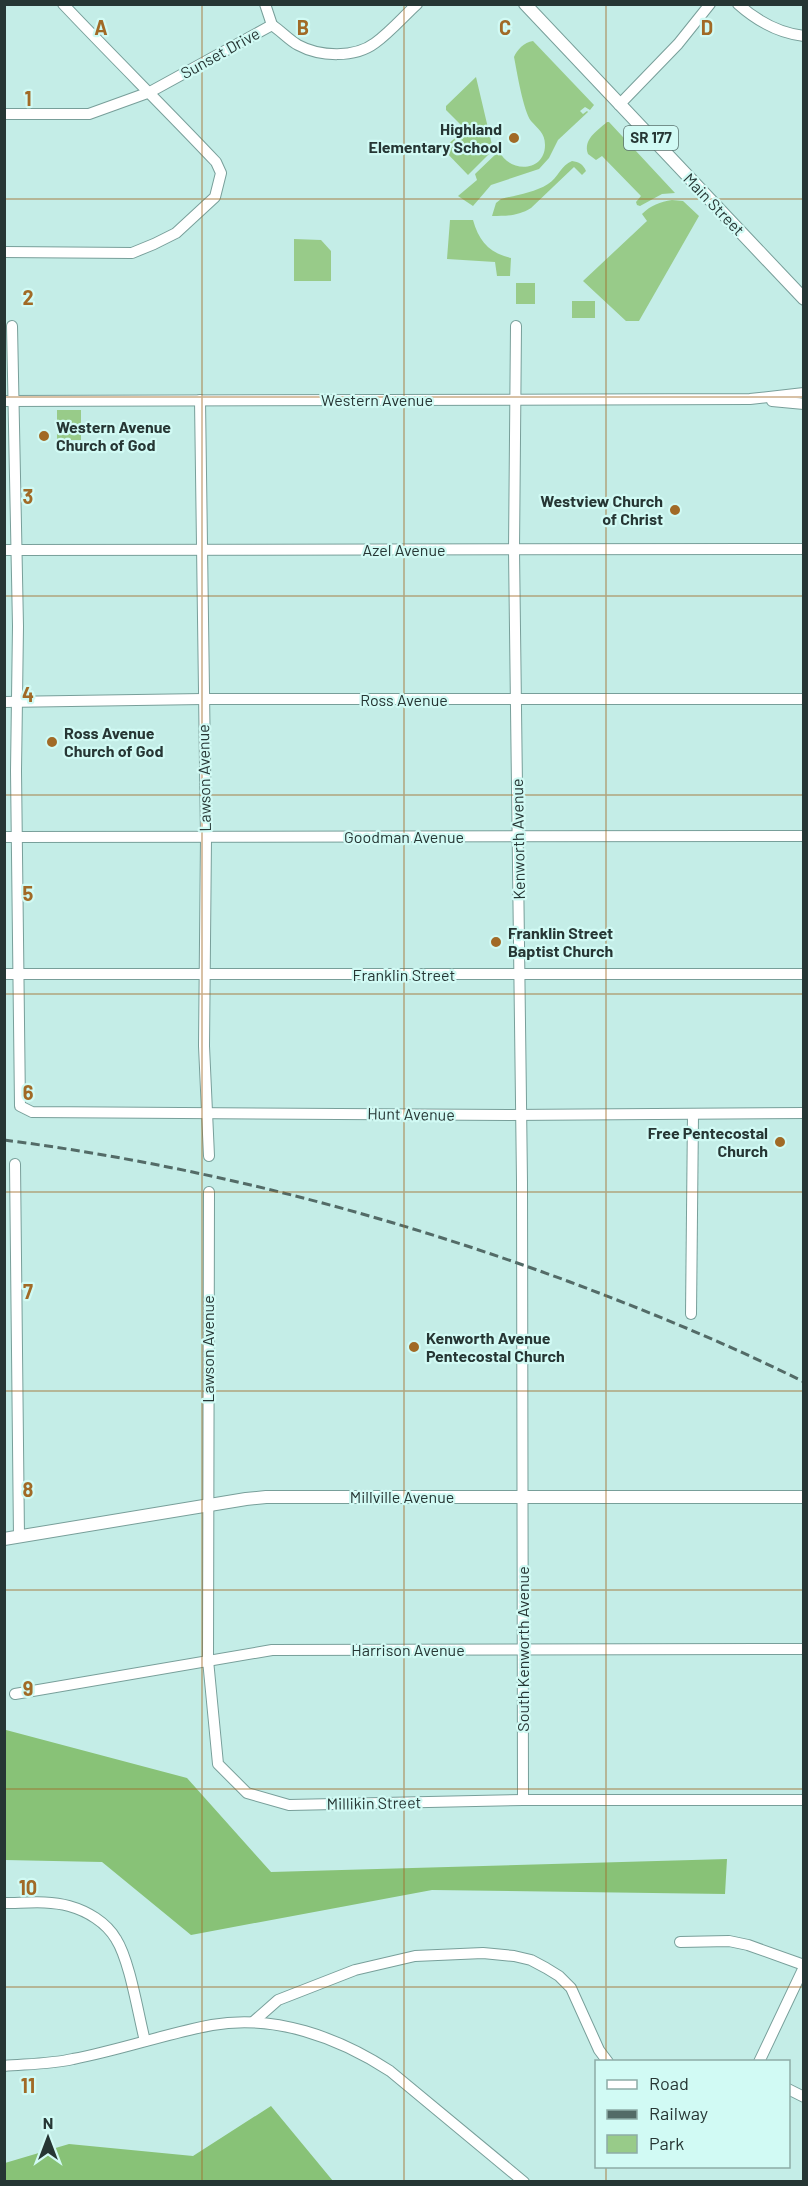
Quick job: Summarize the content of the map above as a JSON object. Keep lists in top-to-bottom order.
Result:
{
  "streets": {
    "main road": ["SR 177", "Main Street", "Millville Avenue"],
    "street": [
      "Sunset Drive",
      "Western Avenue",
      "Azel Avenue",
      "Ross Avenue",
      "Lawson Avenue",
      "Goodman Avenue",
      "Kenworth Avenue",
      "Franklin Street",
      "Hunt Avenue",
      "South Kenworth Avenue",
      "Harrison Avenue",
      "Millikin Street"
    ]
  },
  "crossings": [
    ["Western Avenue", "Lawson Avenue"],
    ["Western Avenue", "Kenworth Avenue"],
    ["Azel Avenue", "Lawson Avenue"],
    ["Azel Avenue", "Kenworth Avenue"],
    ["Ross Avenue", "Lawson Avenue"],
    ["Ross Avenue", "Kenworth Avenue"],
    ["Lawson Avenue", "Goodman Avenue"],
    ["Lawson Avenue", "Franklin Street"],
    ["Lawson Avenue", "Hunt Avenue"],
    ["Lawson Avenue", "Millville Avenue"],
    ["Lawson Avenue", "Millikin Street"],
    ["Goodman Avenue", "Kenworth Avenue"],
    ["Kenworth Avenue", "Franklin Street"],
    ["Kenworth Avenue", "Hunt Avenue"],
    ["Kenworth Avenue", "Millville Avenue"],
    ["Kenworth Avenue", "South Kenworth Avenue"],
    ["Franklin Street", "Hunt Avenue"],
    ["Millville Avenue", "South Kenworth Avenue"],
    ["Millville Avenue", "Millikin Street"],
    ["South Kenworth Avenue", "Harrison Avenue"],
    ["South Kenworth Avenue", "Millikin Street"],
    ["Harrison Avenue", "Millikin Street"]
  ],
  "places": [
    "Highland Elementary School",
    "Western Avenue Church of God",
    "Westview Church of Christ",
    "Ross Avenue Church of God",
    "Franklin Street Baptist Church",
    "Free Pentecostal Church",
    "Kenworth Avenue Pentecostal Church"
  ],
  "legend": ["Road", "Railway", "Park"],
  "north": "top",
  "grid": {
    "columns": [
      "A",
      "B",
      "C",
      "D"
    ],
    "rows": [
      "1",
      "2",
      "3",
      "4",
      "5",
      "6",
      "7",
      "8",
      "9",
      "10",
      "11"
    ]
  }
}
